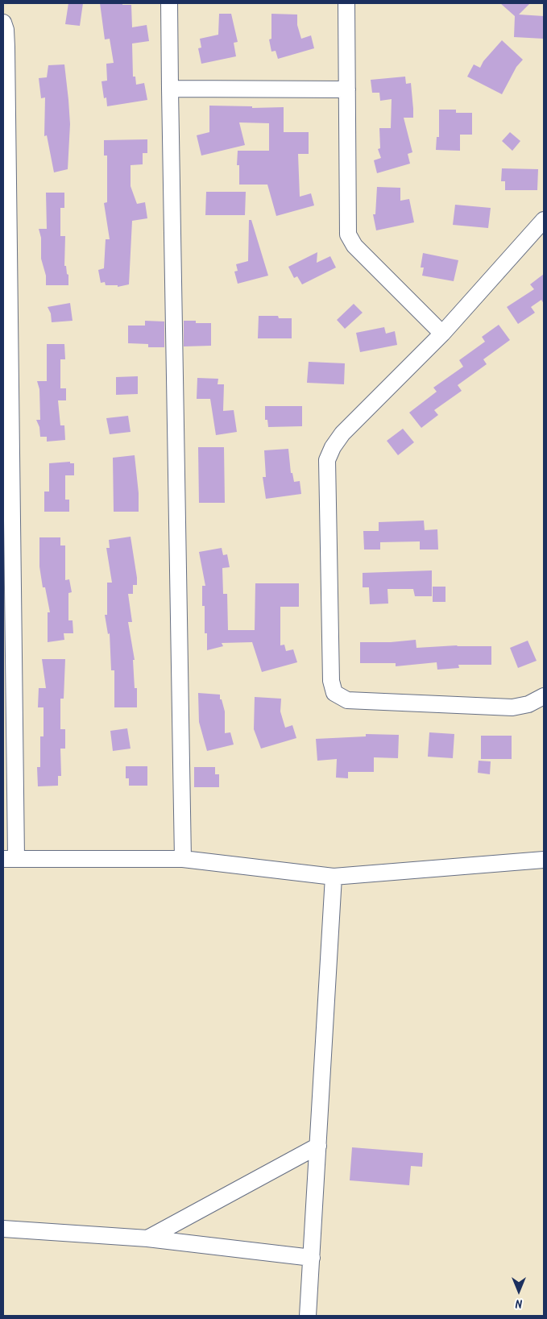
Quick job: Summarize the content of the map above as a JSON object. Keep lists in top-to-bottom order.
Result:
{
  "north": "bottom"
}
